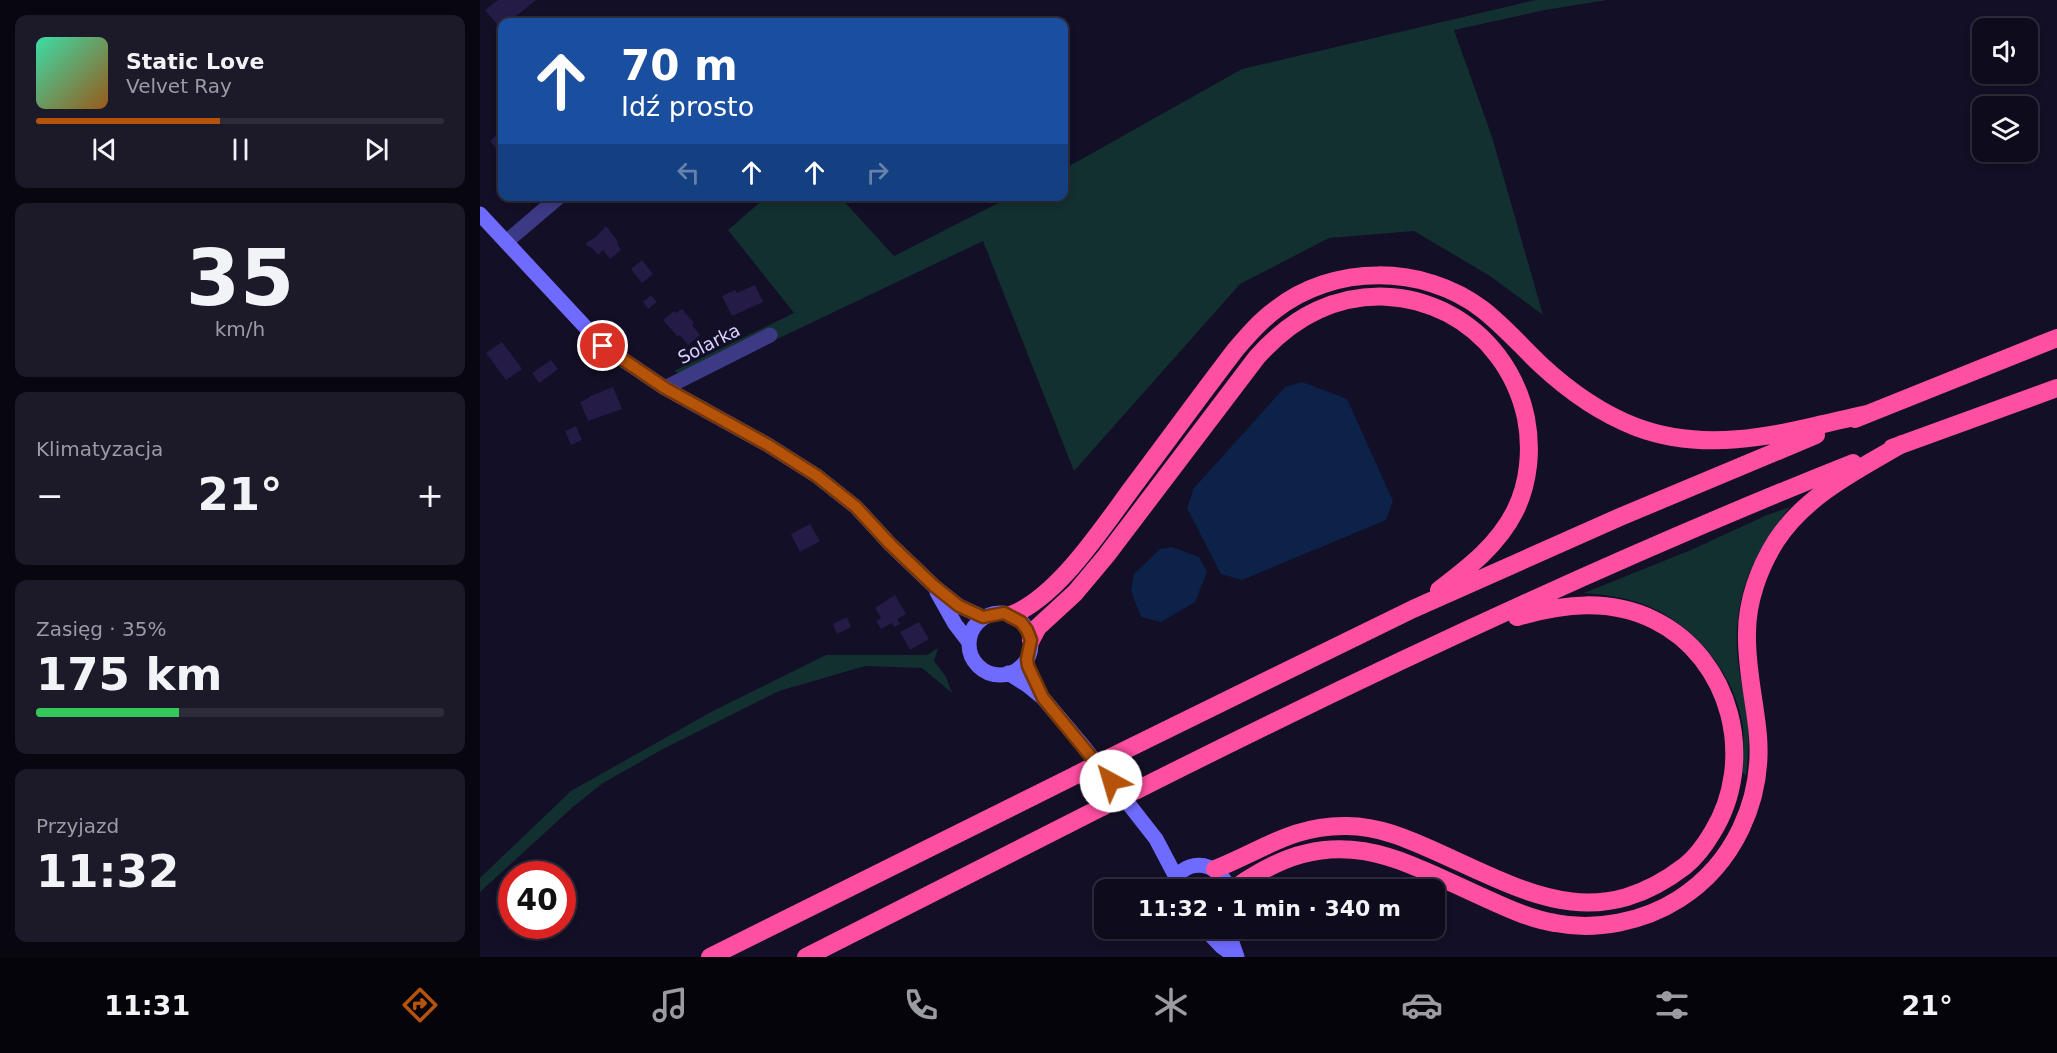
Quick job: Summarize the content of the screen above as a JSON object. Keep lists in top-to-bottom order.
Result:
{
  "streets": {
    "street": ["Solarka"]
  },
  "page": {
    "turn": ["70 m", "Idź prosto"],
    "song": ["Static Love", "Velvet Ray"],
    "tile": [
      ["35", "km/h"],
      "Klimatyzacja",
      ["Zasięg · 35%", "175 km"],
      ["Przyjazd", "11:32"]
    ],
    "heat": ["−", "21°", "+"],
    "limit": "40",
    "trip": "11:32 · 1 min · 340 m",
    "tabs": ["11:31", "21°"]
  }
}
